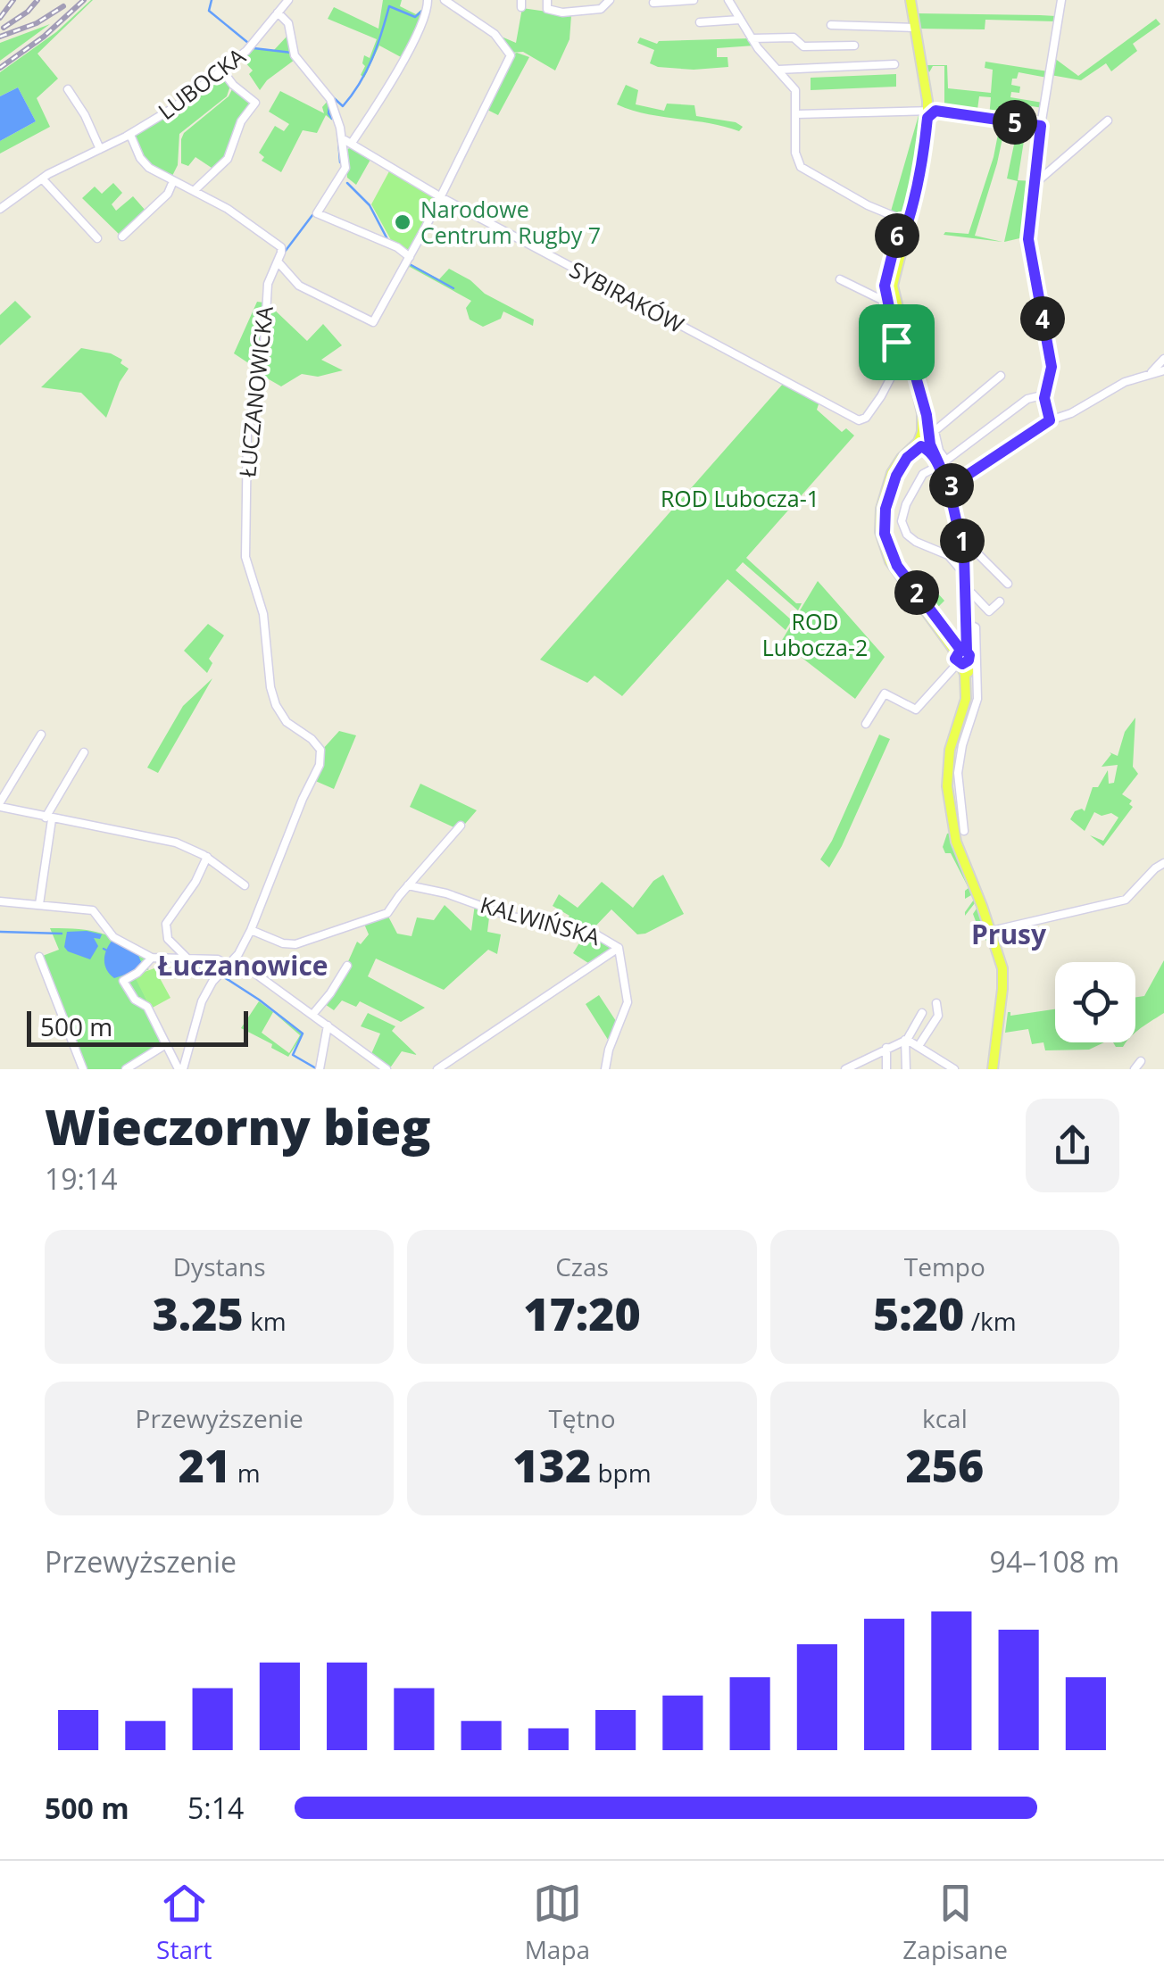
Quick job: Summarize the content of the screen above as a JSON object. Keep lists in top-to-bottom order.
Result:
{
  "streets": {
    "street": [
      "LUBOCKA",
      "SYBIRAKÓW",
      "ŁUCZANOWICKA",
      "KALWIŃSKA"
    ]
  },
  "districts": ["Prusy", "Łuczanowice"],
  "parks": ["ROD Lubocza-1", "ROD Lubocza-2"],
  "places": ["Narodowe Centrum Rugby 7"],
  "scale_bar": "500 m",
  "page": {
    "pins": [
      "5",
      "6",
      "4",
      "3",
      "1",
      "2"
    ],
    "scale": "500 m",
    "heading": ["Wieczorny bieg", "19:14"],
    "stats": [
      ["Dystans", "3.25 km"],
      ["Czas", "17:20"],
      ["Tempo", "5:20 /km"],
      ["Przewyższenie", "21 m"],
      ["Tętno", "132 bpm"],
      ["kcal", "256"]
    ],
    "chart": ["Przewyższenie", "94–108 m"],
    "list": [
      {
        "name": "500 m",
        "note": "5:14"
      }
    ],
    "tabs": ["Start", "Mapa", "Zapisane"]
  }
}
